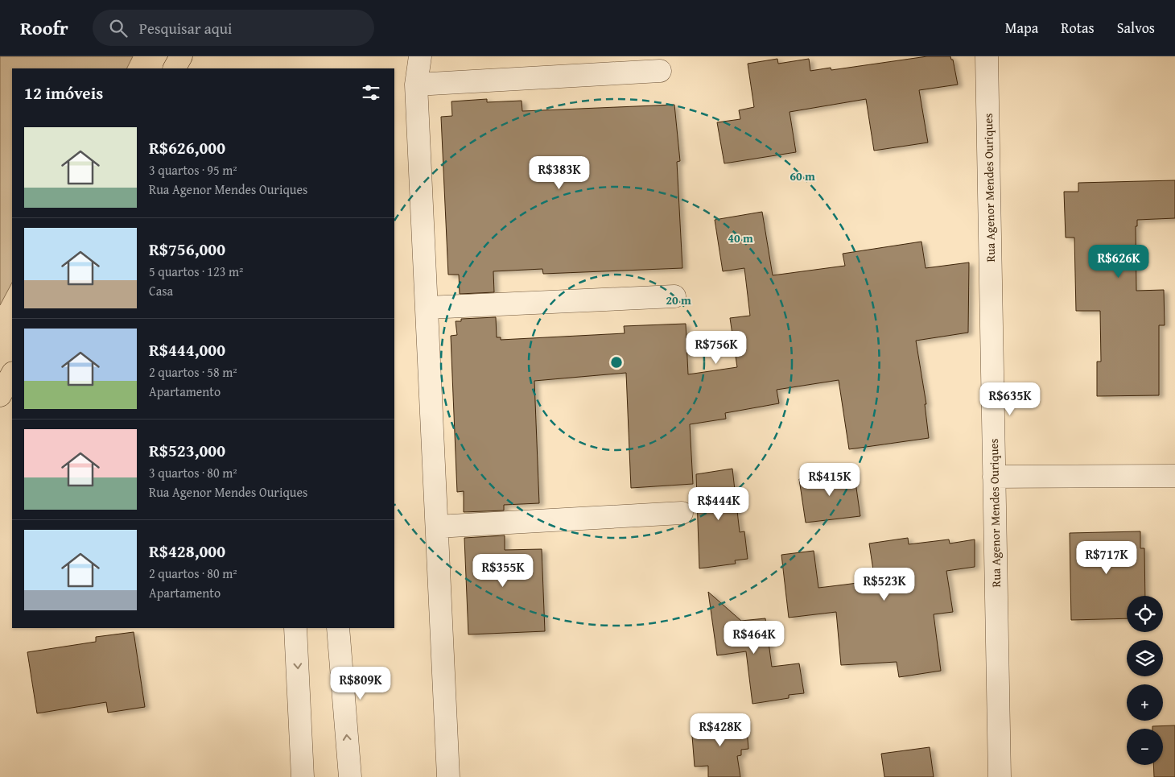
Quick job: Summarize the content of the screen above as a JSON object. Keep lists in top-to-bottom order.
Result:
{
  "streets": {
    "street": ["Rua Agenor Mendes Ouriques"]
  },
  "page": {
    "header": "Roofr",
    "search": "Pesquisar aqui",
    "nav": ["Mapa", "Rotas", "Salvos"],
    "heading": "12 imóveis",
    "list": [
      {
        "name": "R$626,000",
        "note": "3 quartos · 95 m² · Rua Agenor Mendes Ouriques"
      },
      {
        "name": "R$756,000",
        "note": "5 quartos · 123 m² · Casa"
      },
      {
        "name": "R$444,000",
        "note": "2 quartos · 58 m² · Apartamento"
      },
      {
        "name": "R$523,000",
        "note": "3 quartos · 80 m² · Rua Agenor Mendes Ouriques"
      },
      {
        "name": "R$428,000",
        "note": "2 quartos · 80 m² · Apartamento"
      }
    ],
    "price": [
      "R$383K",
      "R$626K",
      "R$756K",
      "R$635K",
      "R$415K",
      "R$444K",
      "R$717K",
      "R$355K",
      "R$523K",
      "R$464K",
      "R$809K",
      "R$428K"
    ],
    "map_buttons": ["+", "−"]
  },
  "rings": ["60 m", "40 m", "20 m"]
}
